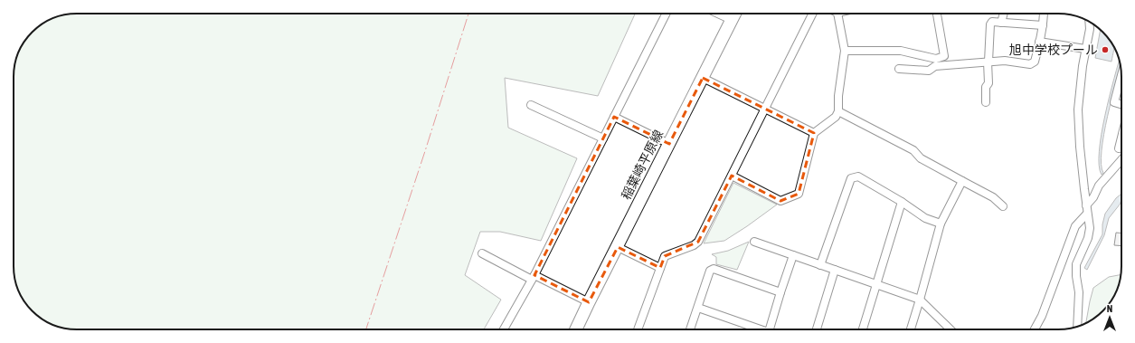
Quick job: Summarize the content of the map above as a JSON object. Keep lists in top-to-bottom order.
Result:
{
  "streets": {
    "main road": ["稲葉崎平原線"]
  },
  "places": ["旭中学校プール"],
  "north": "top"
}
